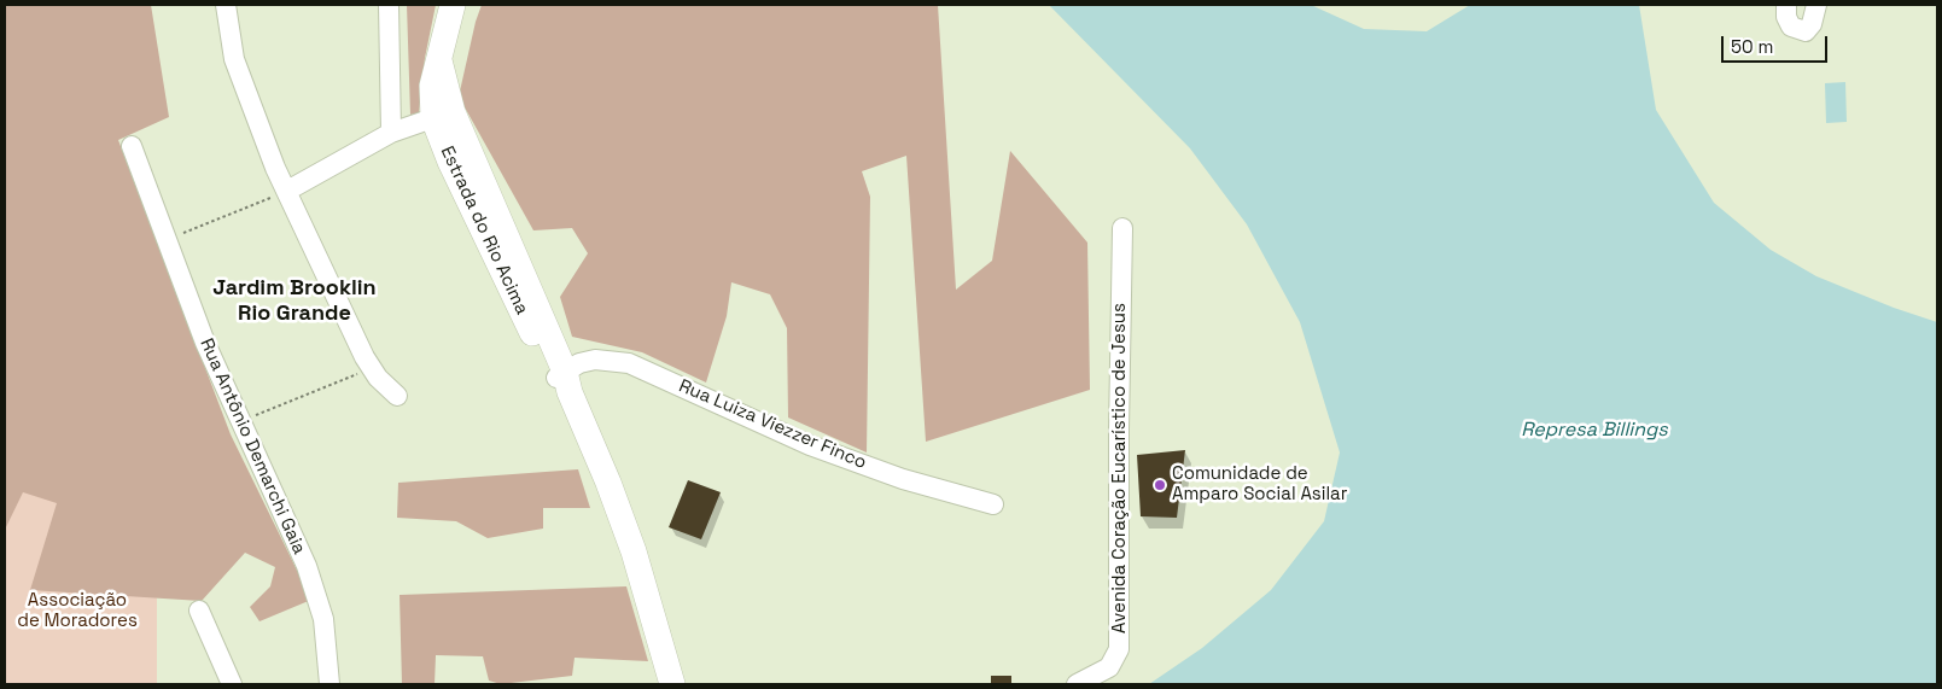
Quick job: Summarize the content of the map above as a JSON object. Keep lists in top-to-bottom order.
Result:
{
  "streets": {
    "main road": ["Estrada do Rio Acima"],
    "street": ["Rua Luiza Viezzer Finco", "Rua Antônio Demarchi Gaia", "Avenida Coração Eucarístico de Jesus"]
  },
  "crossings": [
    ["Estrada do Rio Acima", "Rua Luiza Viezzer Finco"]
  ],
  "districts": ["Jardim Brooklin Rio Grande"],
  "water": ["Represa Billings"],
  "parks": ["Associação de Moradores"],
  "places": ["Comunidade de Amparo Social Asilar"],
  "scale_bar": "50 m"
}
